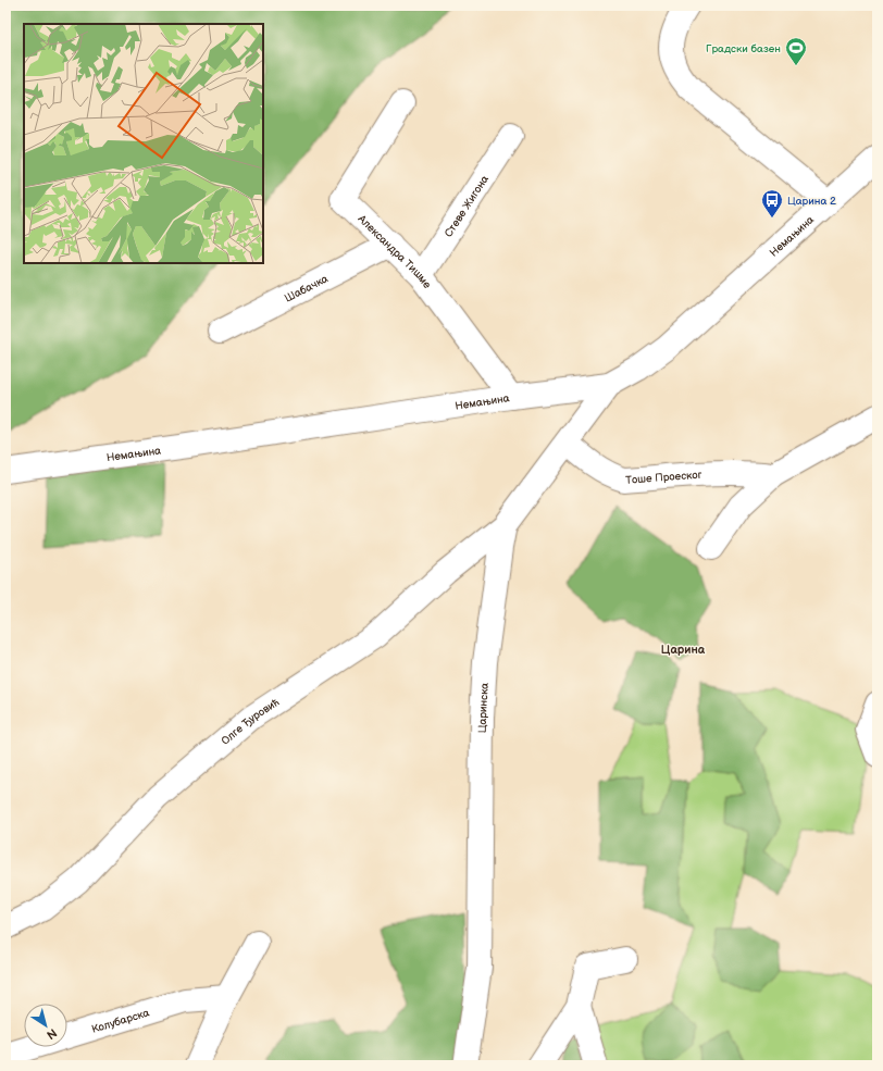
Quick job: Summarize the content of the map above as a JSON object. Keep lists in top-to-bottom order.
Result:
{
  "streets": {
    "street": [
      "Стеве Жигона",
      "Немањина",
      "Александра Тишме",
      "Шабачка",
      "Тоше Проеског",
      "Царинска",
      "Олге Ђуровић",
      "Колубарска"
    ]
  },
  "crossings": [
    ["Стеве Жигона", "Александра Тишме"],
    ["Немањина", "Александра Тишме"],
    ["Немањина", "Царинска"],
    ["Александра Тишме", "Шабачка"],
    ["Тоше Проеског", "Царинска"],
    ["Царинска", "Олге Ђуровић"]
  ],
  "districts": ["Царина"],
  "places": {
    "sports": ["Градски базен"],
    "bus stop": ["Царина 2"]
  },
  "north": "bottom right"
}
